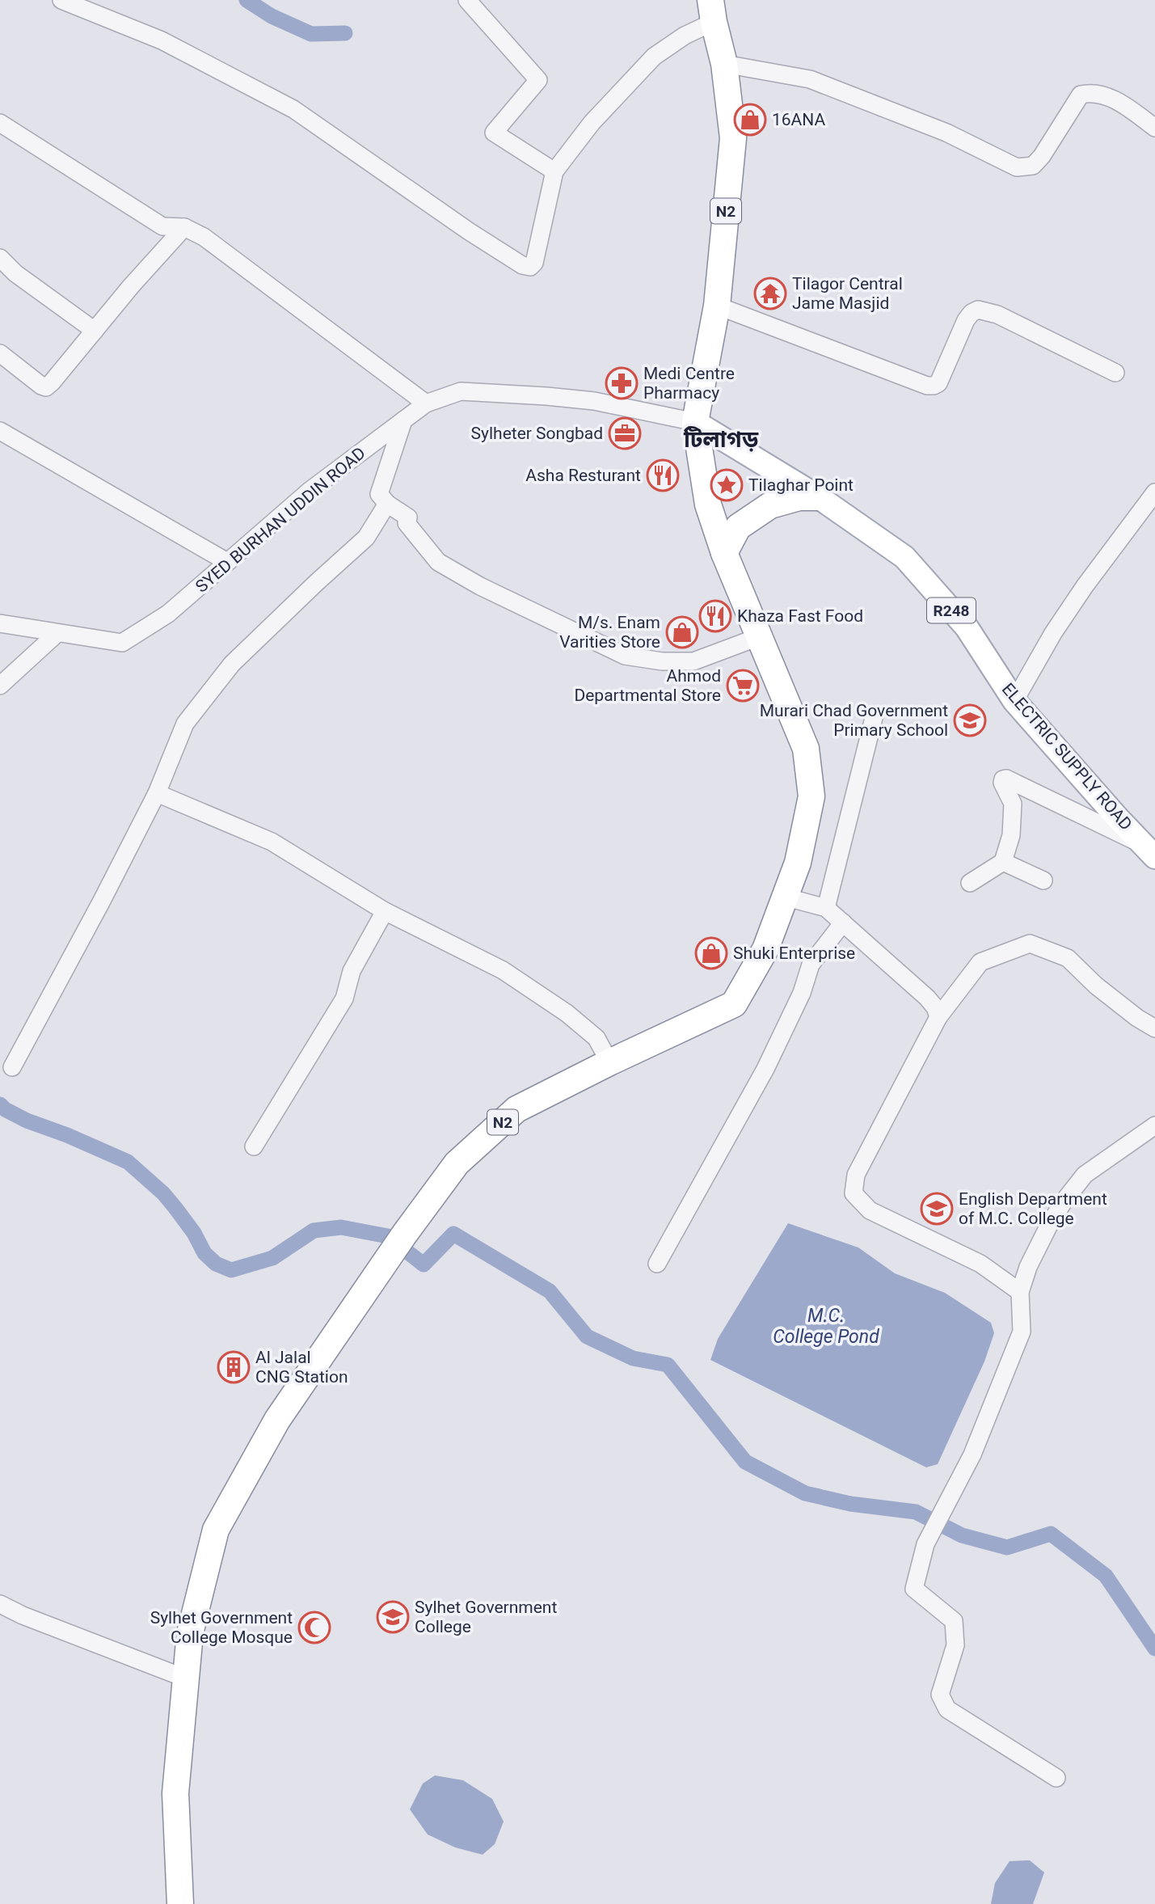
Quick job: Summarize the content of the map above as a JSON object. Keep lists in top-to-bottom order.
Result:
{
  "streets": {
    "highway": ["N2"],
    "main road": ["R248", "ELECTRIC SUPPLY ROAD"],
    "street": ["SYED BURHAN UDDIN ROAD"]
  },
  "crossings": [
    ["N2", "SYED BURHAN UDDIN ROAD"],
    ["N2", "ELECTRIC SUPPLY ROAD"],
    ["SYED BURHAN UDDIN ROAD", "ELECTRIC SUPPLY ROAD"]
  ],
  "districts": ["টিলাগড়"],
  "water": ["M.C. College Pond"],
  "places": {
    "shop": ["16ANA", "M/s. Enam Varities Store", "Shuki Enterprise"],
    "temple": ["Tilagor Central Jame Masjid"],
    "pharmacy": ["Medi Centre Pharmacy"],
    "office": ["Sylheter Songbad"],
    "restaurant": ["Asha Resturant", "Khaza Fast Food"],
    "place": ["Tilaghar Point"],
    "supermarket": ["Ahmod Departmental Store"],
    "school or university": ["Murari Chad Government Primary School", "English Department of M.C. College", "Sylhet Government College"],
    "building": ["Al Jalal CNG Station"],
    "mosque": ["Sylhet Government College Mosque"]
  }
}
